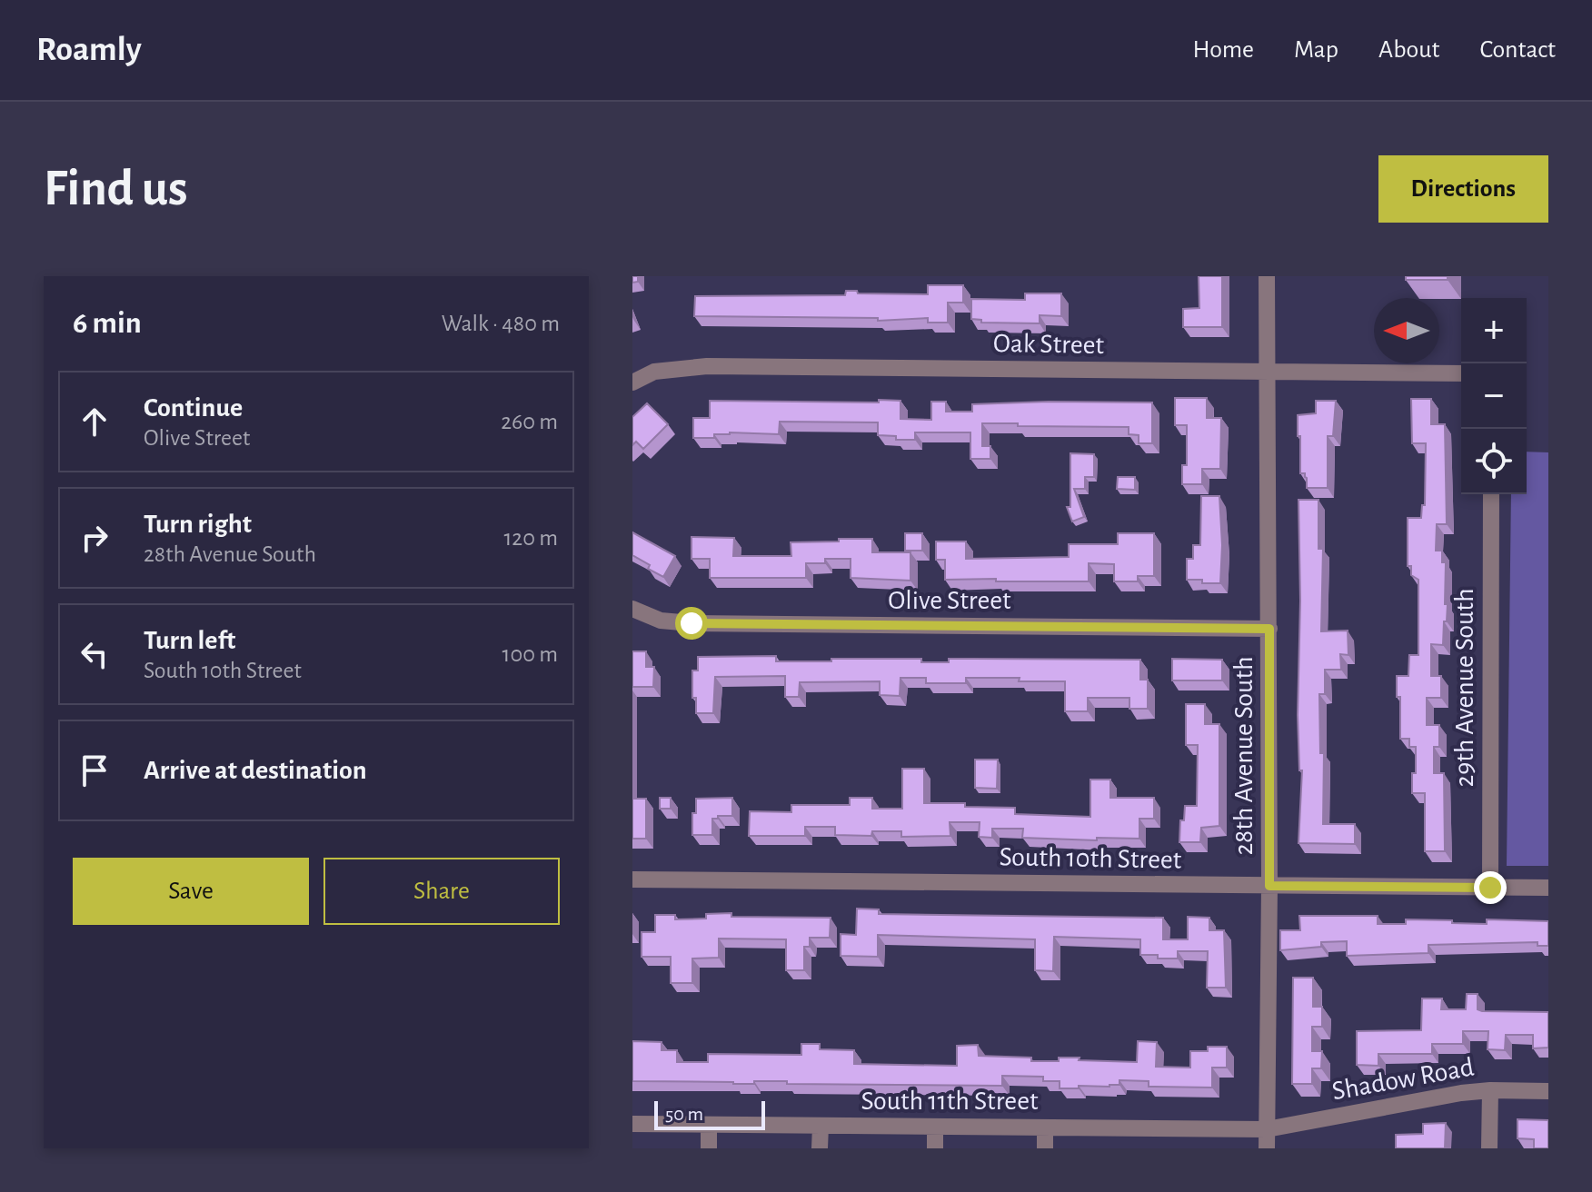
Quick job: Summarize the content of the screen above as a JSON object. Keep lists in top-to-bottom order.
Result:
{
  "streets": {
    "street": [
      "Oak Street",
      "Olive Street",
      "29th Avenue South",
      "28th Avenue South",
      "South 10th Street",
      "Shadow Road",
      "South 11th Street"
    ]
  },
  "crossings": [
    ["Oak Street", "28th Avenue South"],
    ["Olive Street", "28th Avenue South"],
    ["29th Avenue South", "South 10th Street"],
    ["28th Avenue South", "South 10th Street"],
    ["28th Avenue South", "Shadow Road"],
    ["28th Avenue South", "South 11th Street"],
    ["Shadow Road", "South 11th Street"]
  ],
  "scale_bar": "50 m",
  "north": "left",
  "page": {
    "header": "Roamly",
    "nav": [
      "Home",
      "Map",
      "About",
      "Contact"
    ],
    "buttons": [
      "Directions",
      ["Save", "Share"]
    ],
    "title": "Find us",
    "heading": ["6 min", "Walk · 480 m"],
    "map_buttons": ["+", "−"],
    "list": [
      ["Continue", "Olive Street", "260 m"],
      ["Turn right", "28th Avenue South", "120 m"],
      ["Turn left", "South 10th Street", "100 m"],
      "Arrive at destination"
    ],
    "scale": "50 m"
  }
}
